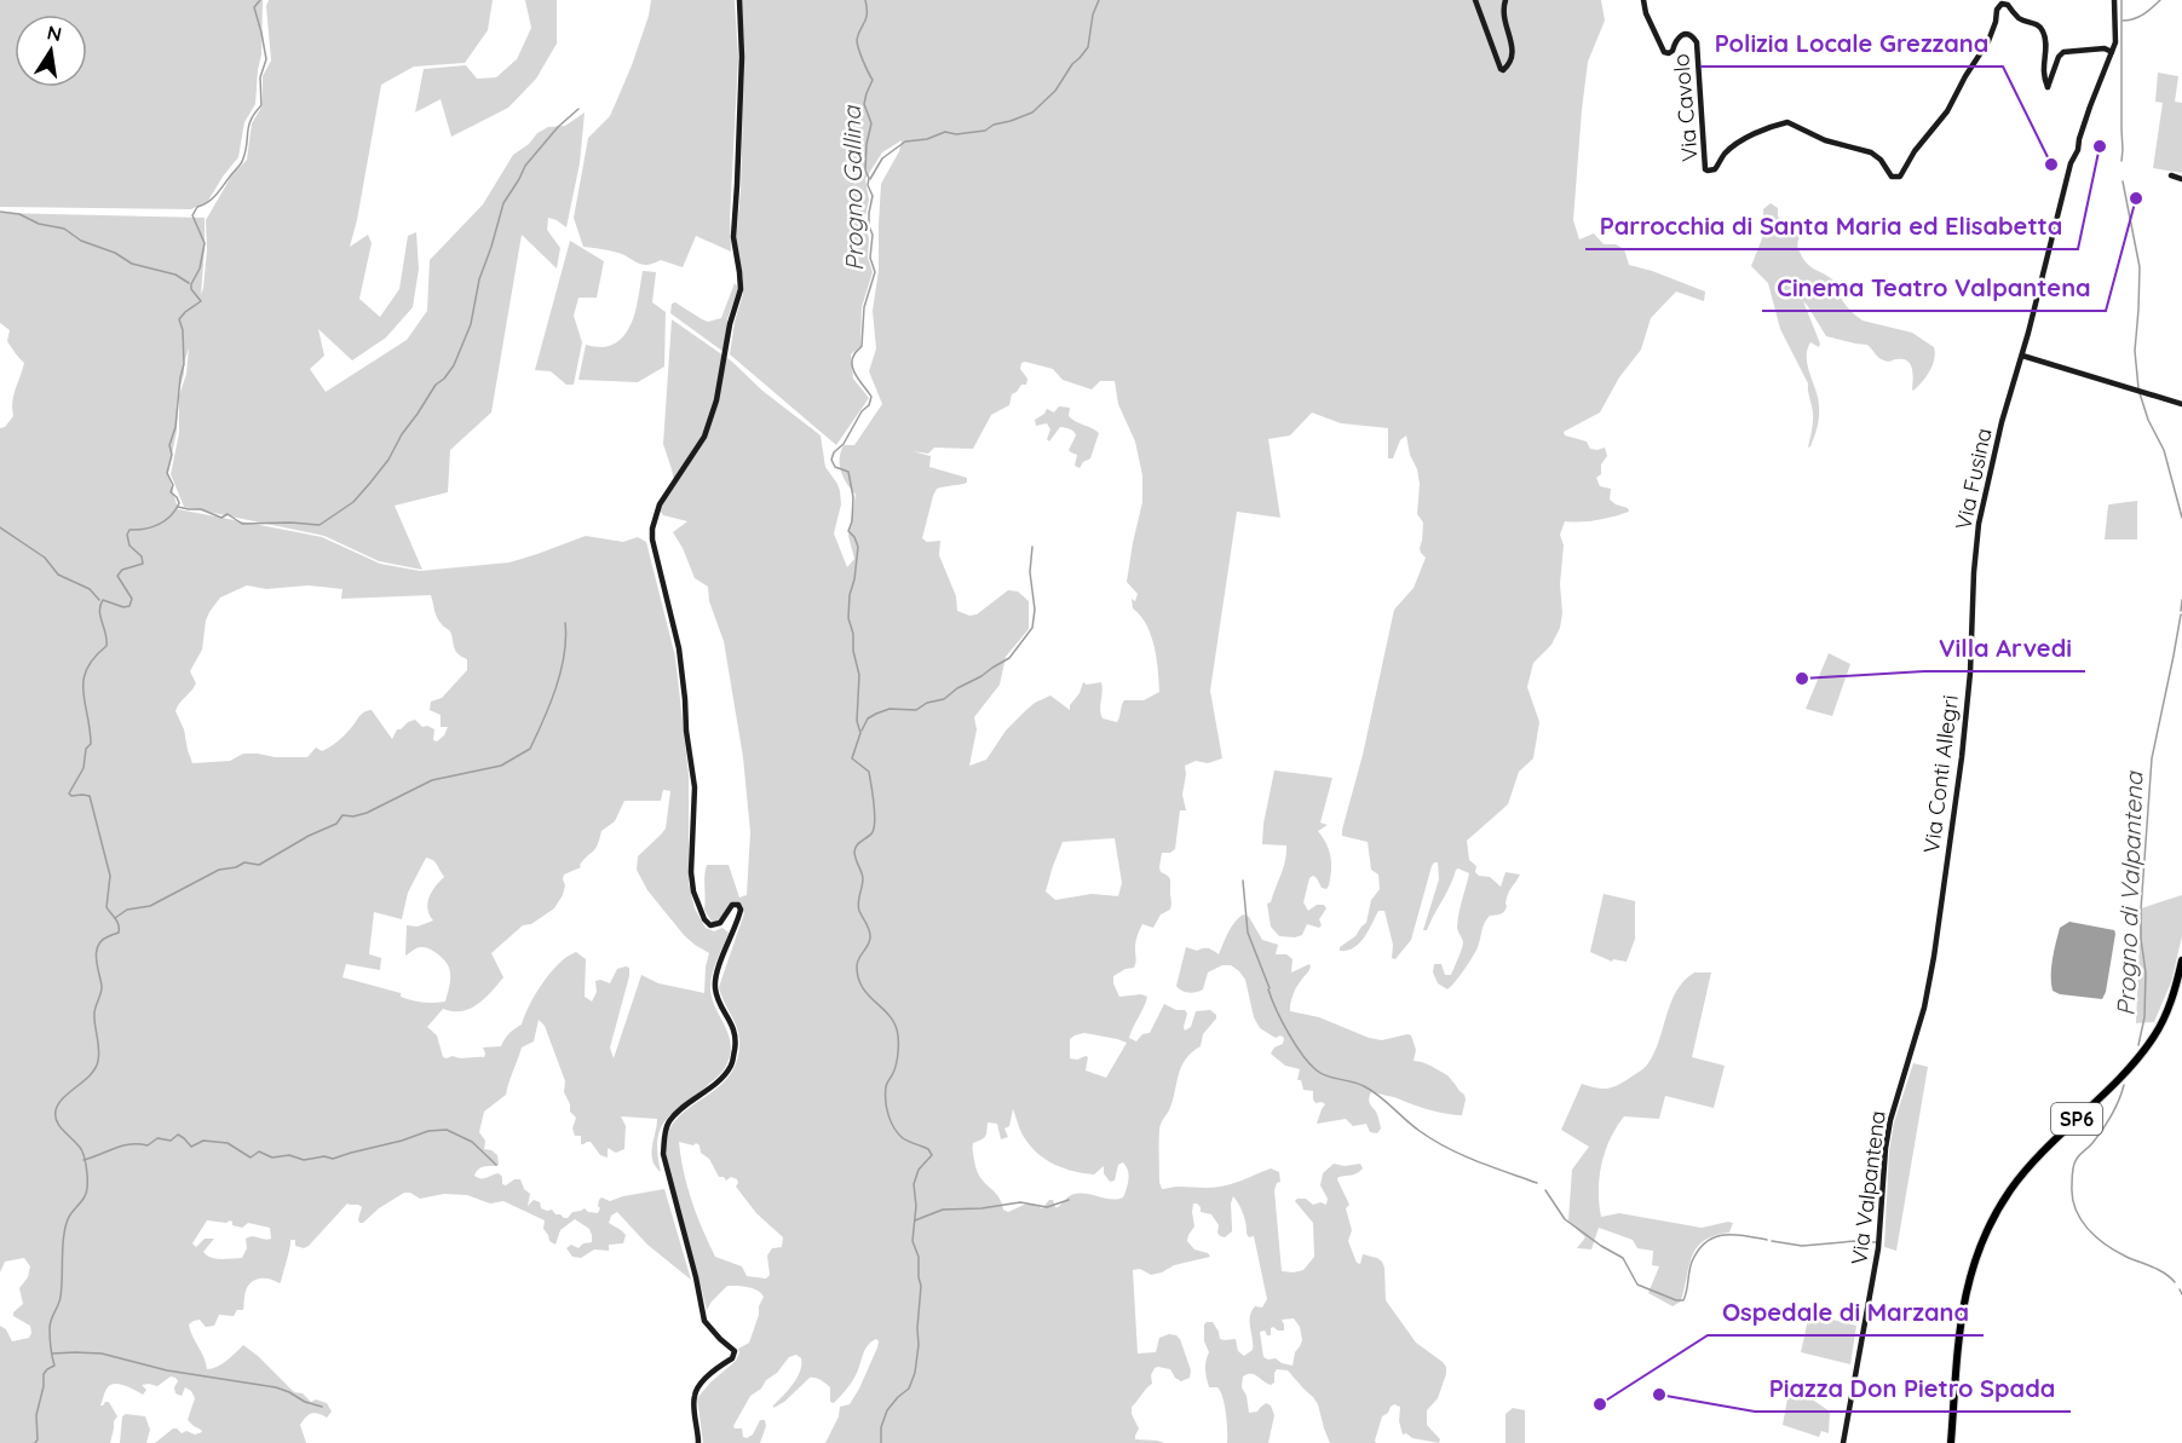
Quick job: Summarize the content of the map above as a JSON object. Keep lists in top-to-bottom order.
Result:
{
  "streets": {
    "highway": ["SP6"],
    "street": [
      "Via Cavolo",
      "Via Fusina",
      "Via Conti Allegri",
      "Via Valpantena"
    ]
  },
  "crossings": [
    ["Via Cavolo", "Via Fusina"],
    ["Via Fusina", "Via Conti Allegri"],
    ["Via Conti Allegri", "Via Valpantena"]
  ],
  "water": ["Progno Gallina", "Progno di Valpantena"],
  "places": [
    "Parrocchia di Santa Maria ed Elisabetta",
    "Polizia Locale Grezzana",
    "Cinema Teatro Valpantena",
    "Villa Arvedi",
    "Piazza Don Pietro Spada",
    "Ospedale di Marzana"
  ],
  "north": "top"
}
